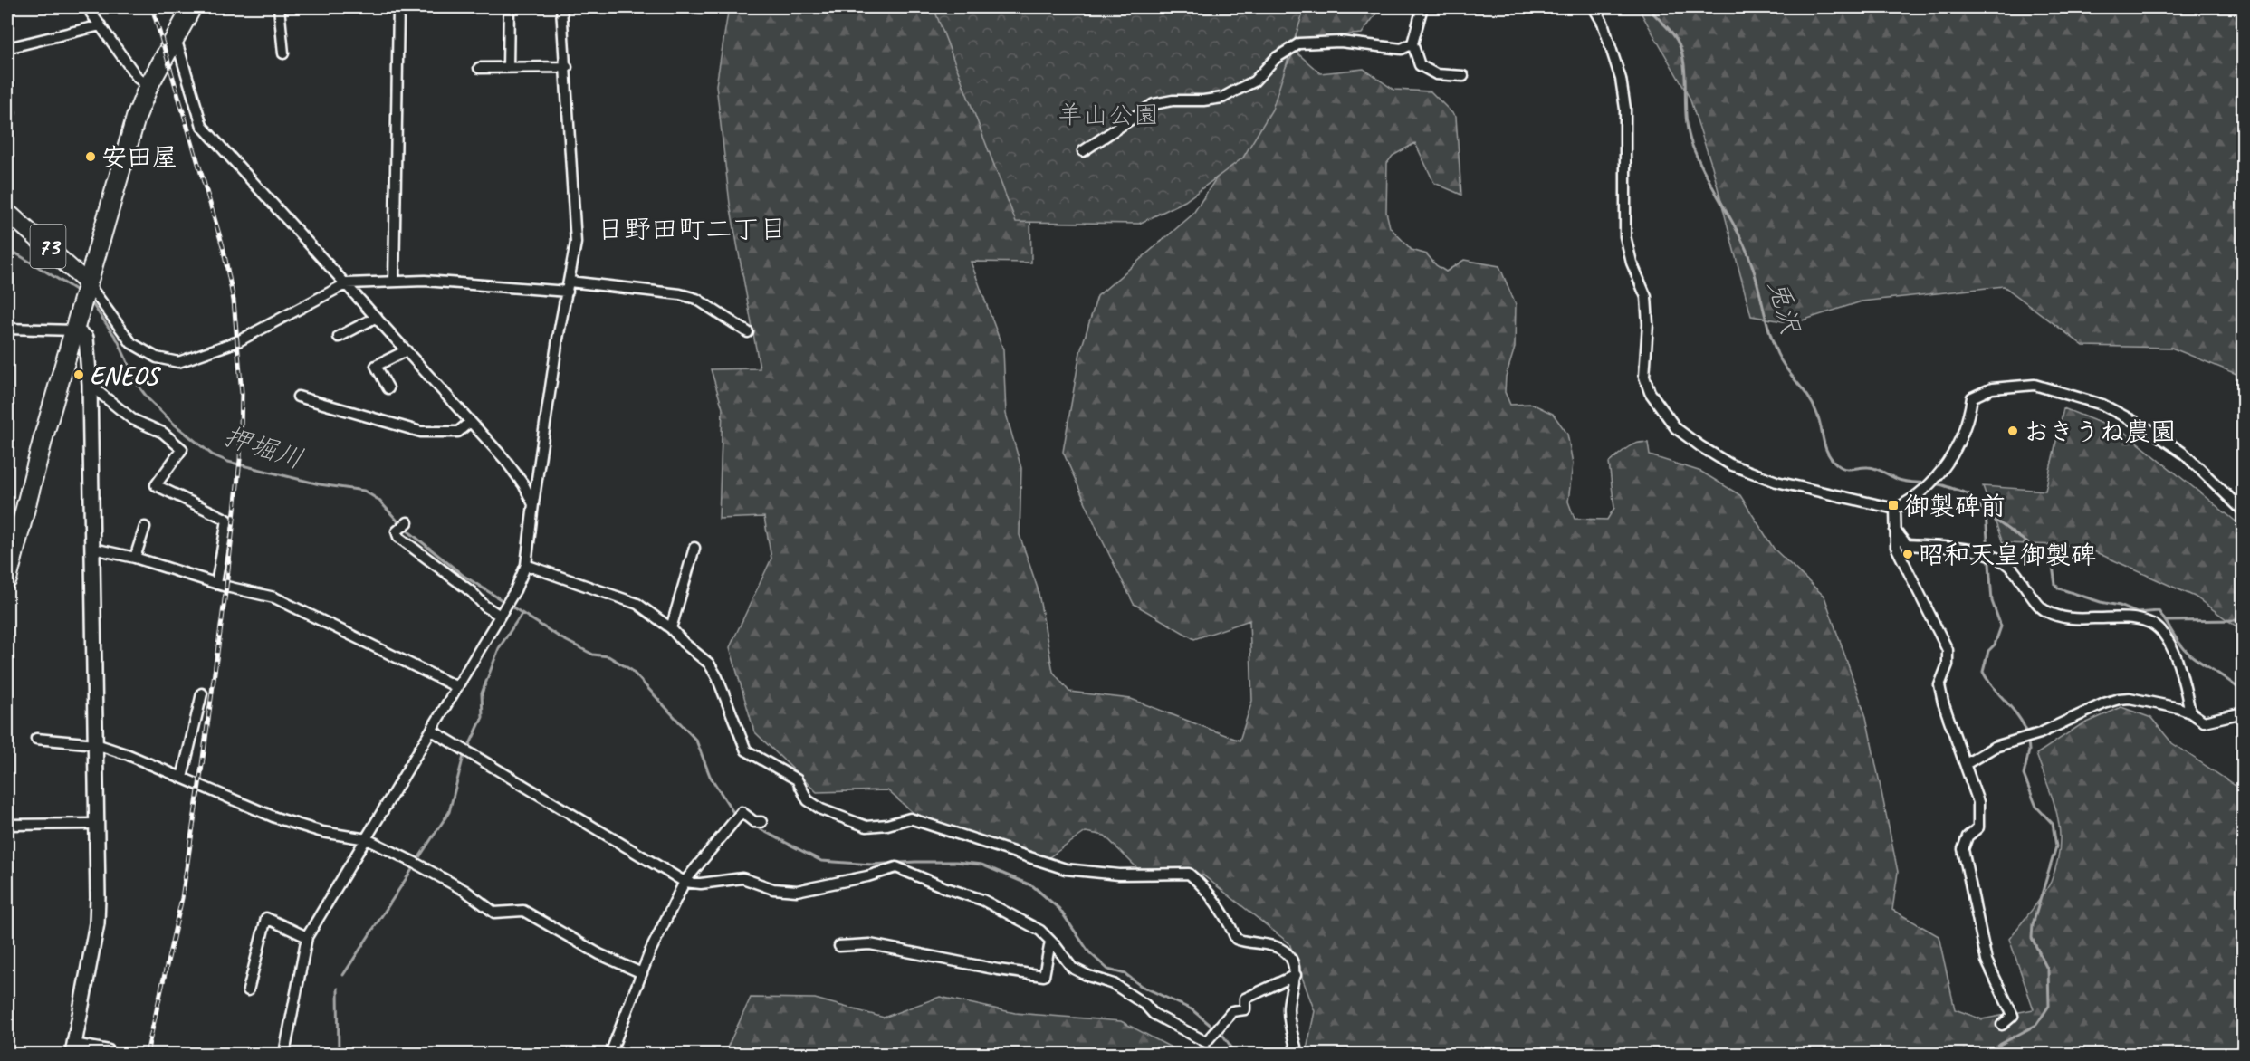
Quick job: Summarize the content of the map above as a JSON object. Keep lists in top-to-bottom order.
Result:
{
  "streets": {
    "main road": ["73"]
  },
  "districts": ["日野田町二丁目"],
  "water": ["兎沢", "押堀川"],
  "parks": ["羊山公園"],
  "places": {
    "other": [
      "安田屋",
      "ENEOS",
      "おきうね農園",
      "昭和天皇御製碑"
    ],
    "transit": ["御製碑前"]
  }
}
